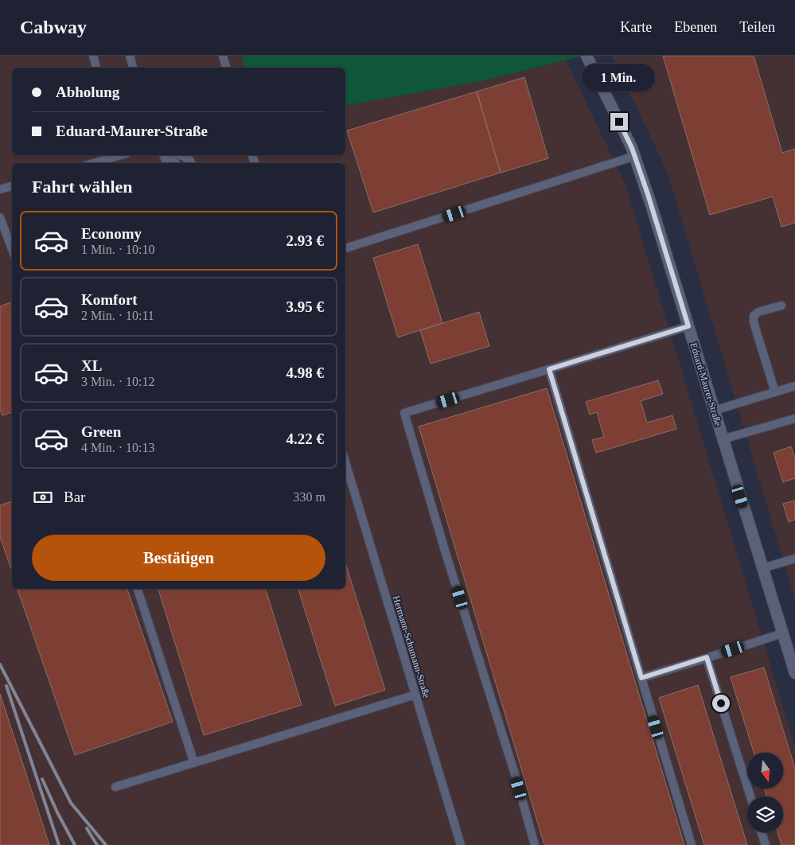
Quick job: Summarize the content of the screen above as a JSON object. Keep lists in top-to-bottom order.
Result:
{
  "streets": {
    "street": ["Eduard-Maurer-Straße"],
    "lane": ["Hermann-Schumann-Straße"]
  },
  "north": "bottom",
  "page": {
    "header": "Cabway",
    "nav": ["Karte", "Ebenen", "Teilen"],
    "bubble": "1 Min.",
    "banner": ["Abholung", "Eduard-Maurer-Straße"],
    "heading": "Fahrt wählen",
    "list": [
      {
        "name": "Economy",
        "note": "1 Min. · 10:10",
        "value": "2.93 €"
      },
      {
        "name": "Komfort",
        "note": "2 Min. · 10:11",
        "value": "3.95 €"
      },
      {
        "name": "XL",
        "note": "3 Min. · 10:12",
        "value": "4.98 €"
      },
      {
        "name": "Green",
        "note": "4 Min. · 10:13",
        "value": "4.22 €"
      }
    ],
    "pay": ["Bar", "330 m"],
    "buttons": "Bestätigen"
  }
}
